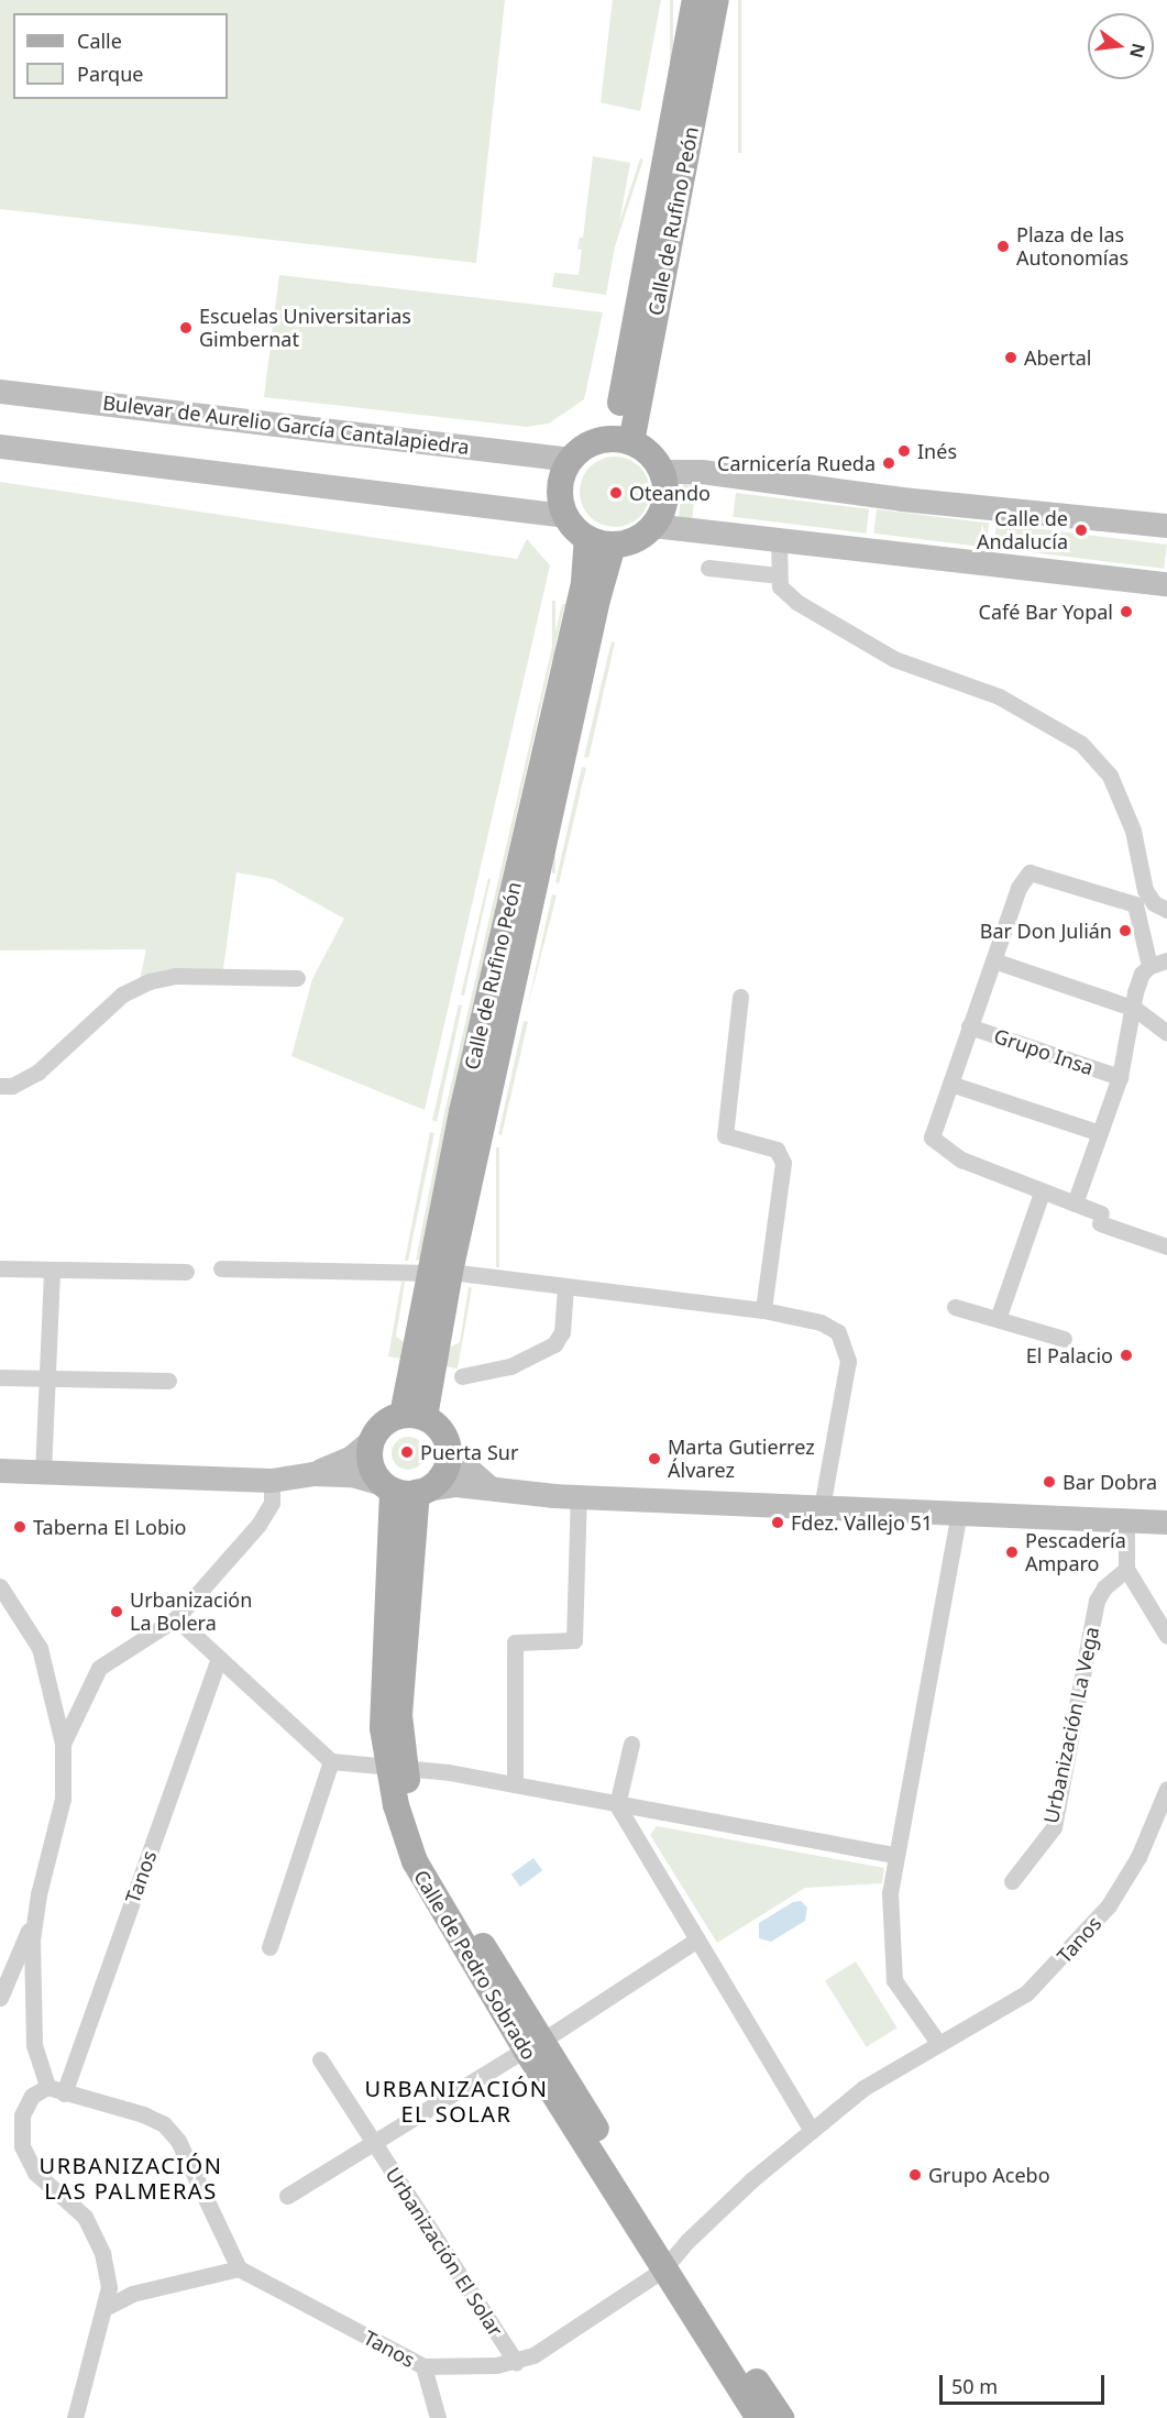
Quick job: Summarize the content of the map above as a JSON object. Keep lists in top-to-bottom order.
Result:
{
  "streets": {
    "main road": ["Calle de Rufino Peón", "Bulevar de Aurelio García Cantalapiedra", "Calle de Pedro Sobrado"],
    "street": [
      "Grupo Insa",
      "Urbanización La Vega",
      "Tanos",
      "Urbanización El Solar"
    ]
  },
  "crossings": [
    ["Calle de Rufino Peón", "Bulevar de Aurelio García Cantalapiedra"],
    ["Calle de Rufino Peón", "Calle de Pedro Sobrado"],
    ["Tanos", "Calle de Pedro Sobrado"],
    ["Tanos", "Urbanización El Solar"],
    ["Calle de Pedro Sobrado", "Urbanización El Solar"]
  ],
  "districts": ["URBANIZACIÓN EL SOLAR", "URBANIZACIÓN LAS PALMERAS"],
  "places": [
    "Plaza de las Autonomías",
    "Escuelas Universitarias Gimbernat",
    "Abertal",
    "Inés",
    "Carnicería Rueda",
    "Oteando",
    "Calle de Andalucía",
    "Café Bar Yopal",
    "Bar Don Julián",
    "El Palacio",
    "Puerta Sur",
    "Marta Gutierrez Álvarez",
    "Bar Dobra",
    "Fdez. Vallejo 51",
    "Taberna El Lobio",
    "Pescadería Amparo",
    "Urbanización La Bolera",
    "Grupo Acebo"
  ],
  "legend": ["Calle", "Parque"],
  "scale_bar": "50 m",
  "north": "right"
}
